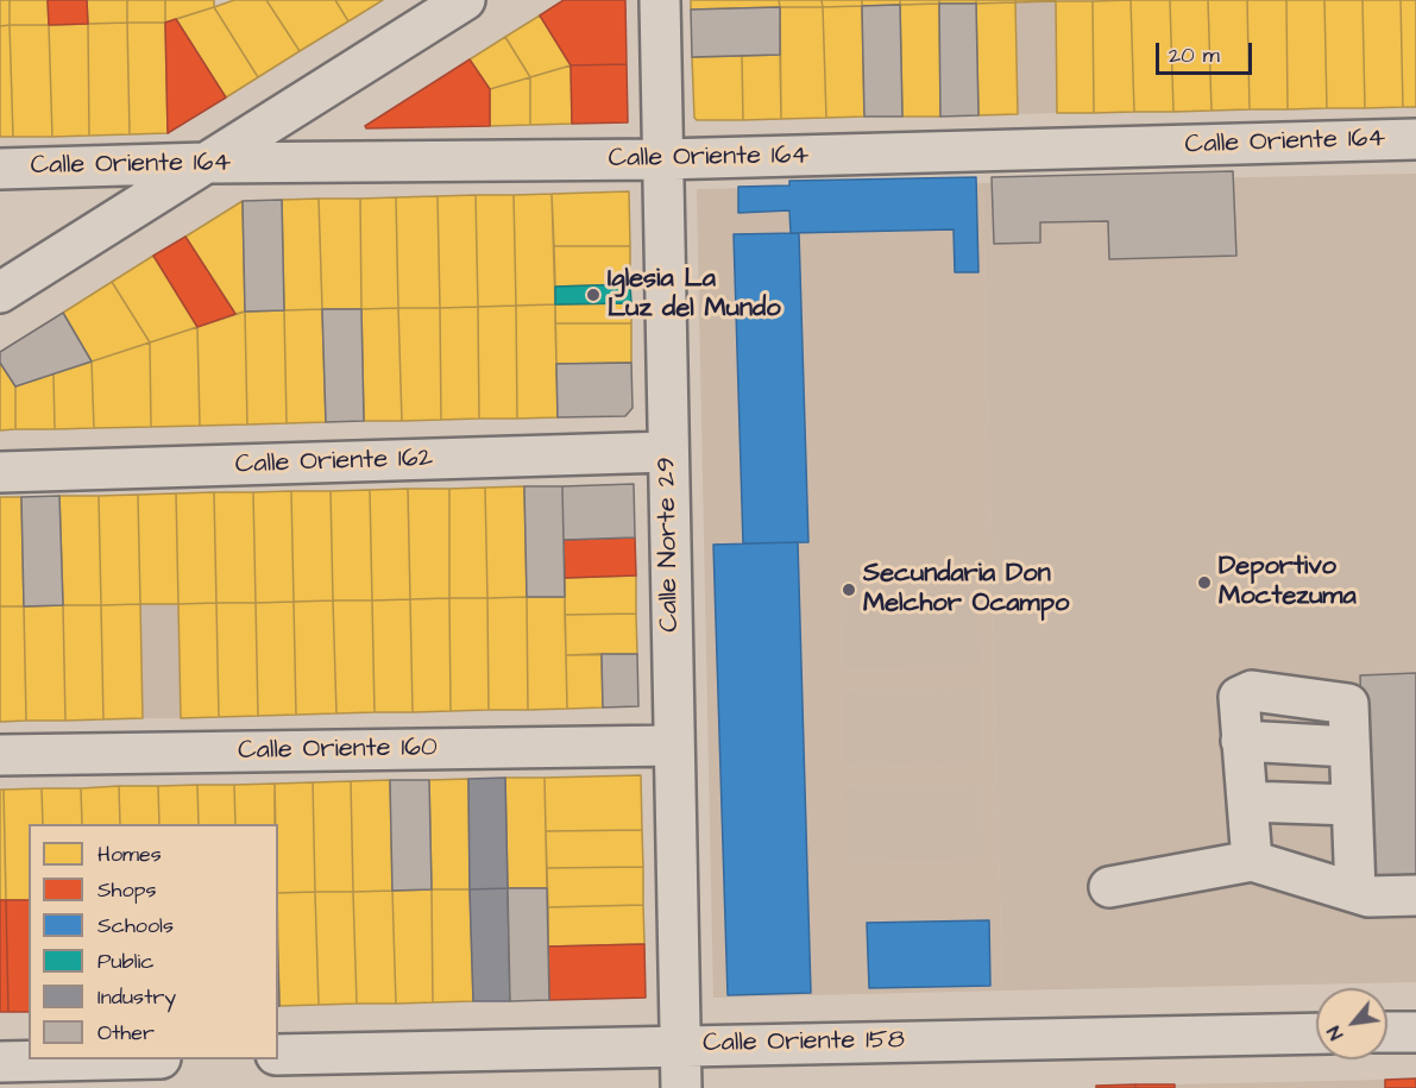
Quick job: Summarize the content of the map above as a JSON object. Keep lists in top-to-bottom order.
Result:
{
  "streets": {
    "street": [
      "Calle Oriente 164",
      "Calle Oriente 162",
      "Calle Norte 29",
      "Calle Oriente 160",
      "Calle Oriente 158"
    ]
  },
  "crossings": [
    ["Calle Oriente 164", "Calle Norte 29"],
    ["Calle Oriente 162", "Calle Norte 29"],
    ["Calle Norte 29", "Calle Oriente 160"],
    ["Calle Norte 29", "Calle Oriente 158"]
  ],
  "places": ["Iglesia La Luz del Mundo", "Deportivo Moctezuma", "Secundaria Don Melchor Ocampo"],
  "legend": [
    "Homes",
    "Shops",
    "Schools",
    "Public",
    "Industry",
    "Other"
  ],
  "scale_bar": "20 m",
  "north": "bottom left"
}
